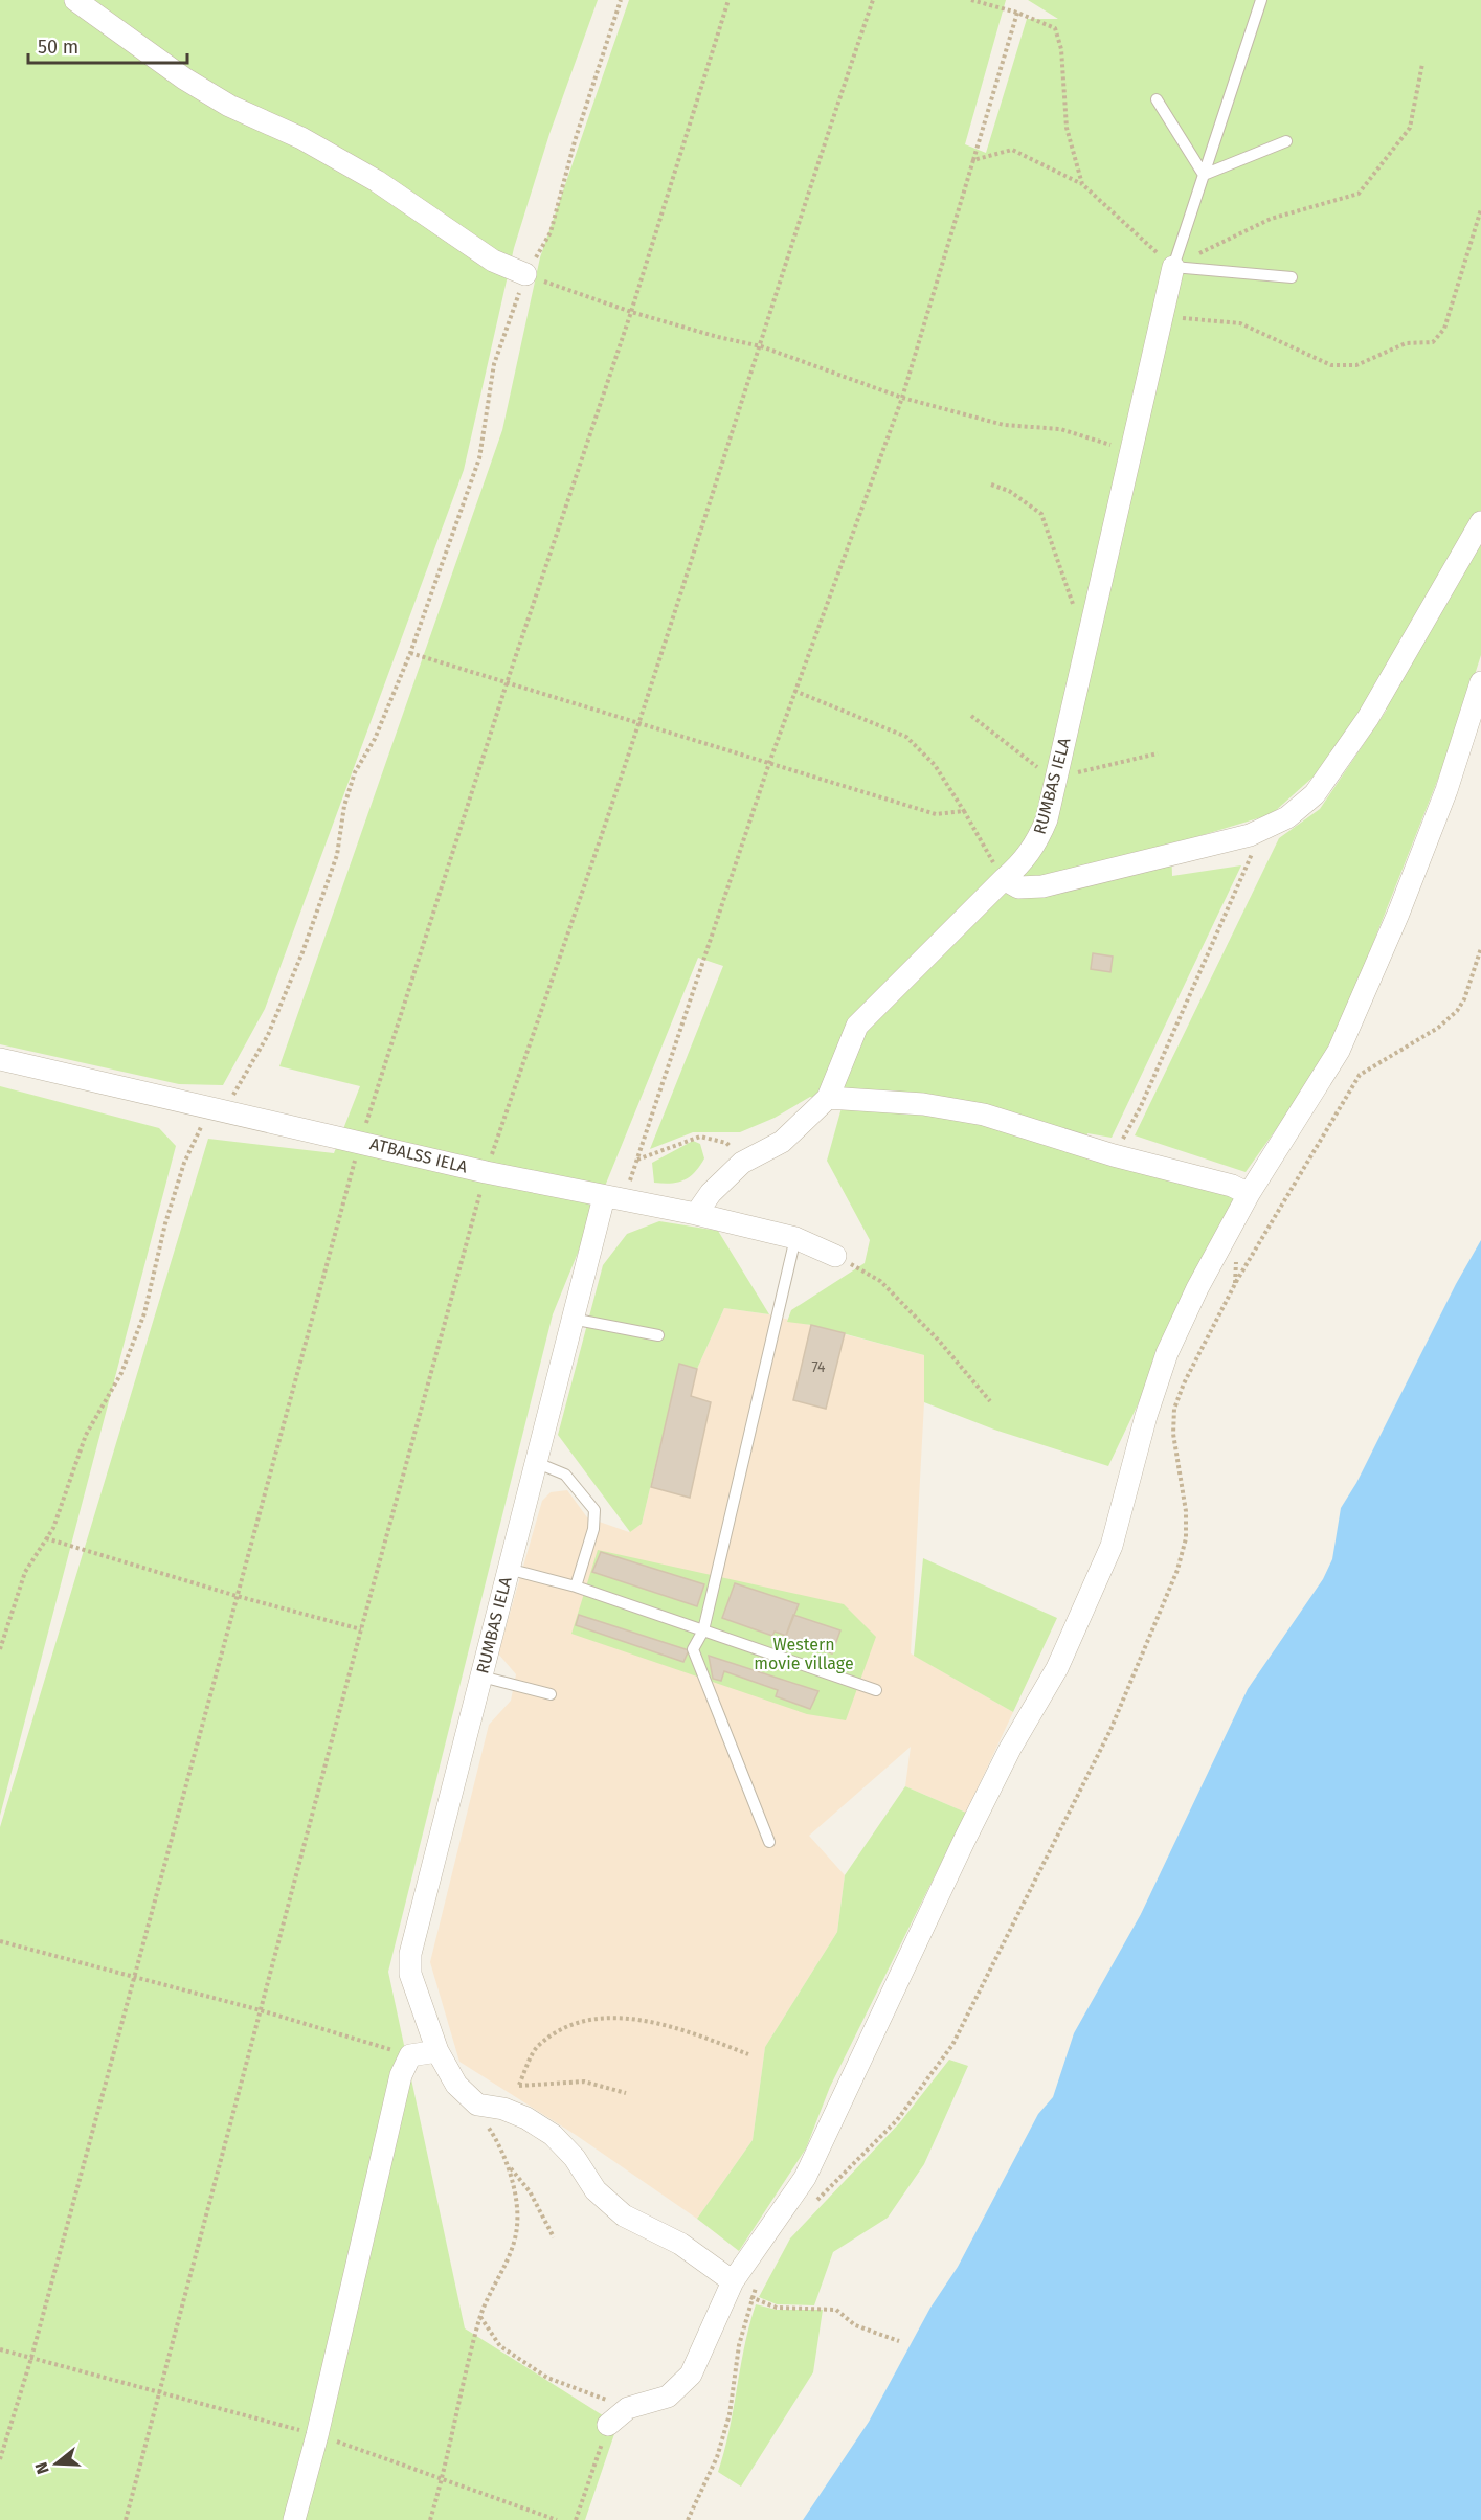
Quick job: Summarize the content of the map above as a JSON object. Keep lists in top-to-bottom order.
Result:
{
  "streets": {
    "street": ["RUMBAS IELA", "ATBALSS IELA"]
  },
  "crossings": [
    ["RUMBAS IELA", "ATBALSS IELA"]
  ],
  "parks": ["Western movie village"],
  "house_numbers": ["74"],
  "scale_bar": "50 m",
  "north": "left"
}
